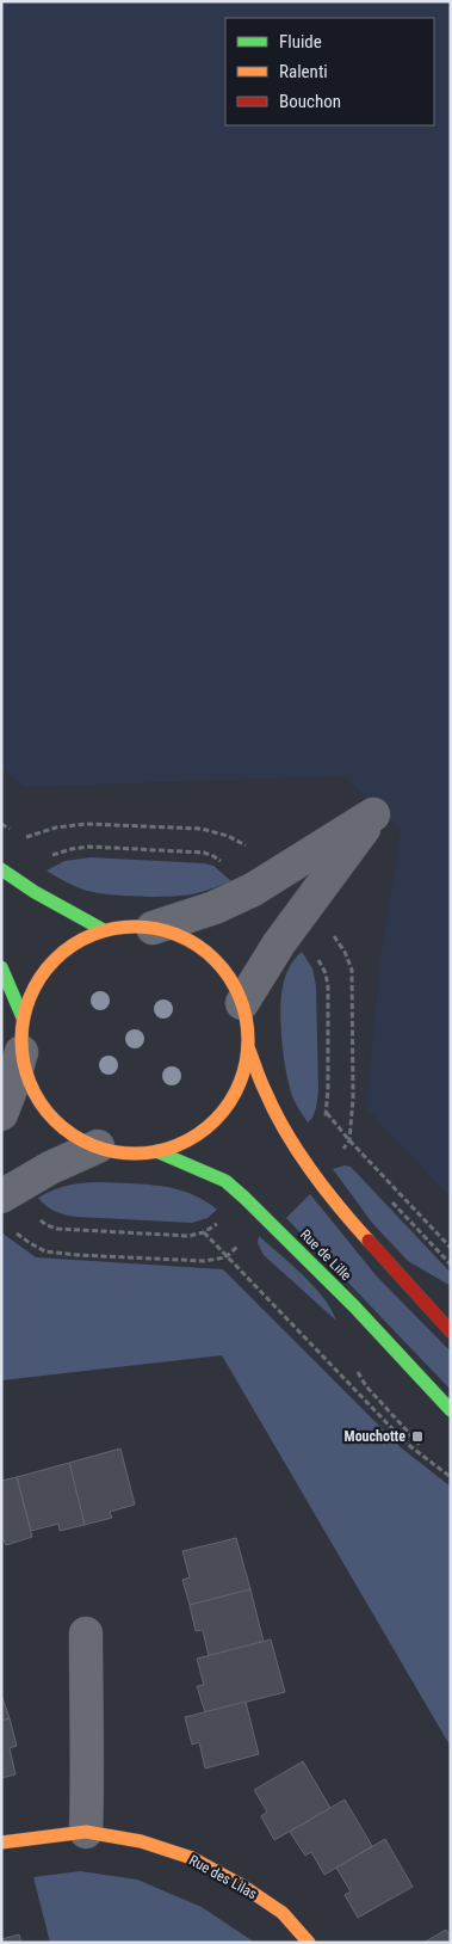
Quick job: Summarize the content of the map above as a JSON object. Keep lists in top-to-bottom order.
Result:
{
  "streets": {
    "main road": ["Rue de Lille", "Rue des Lilas"]
  },
  "places": {
    "transit": ["Mouchotte"]
  },
  "legend": ["Fluide", "Ralenti", "Bouchon"]
}
